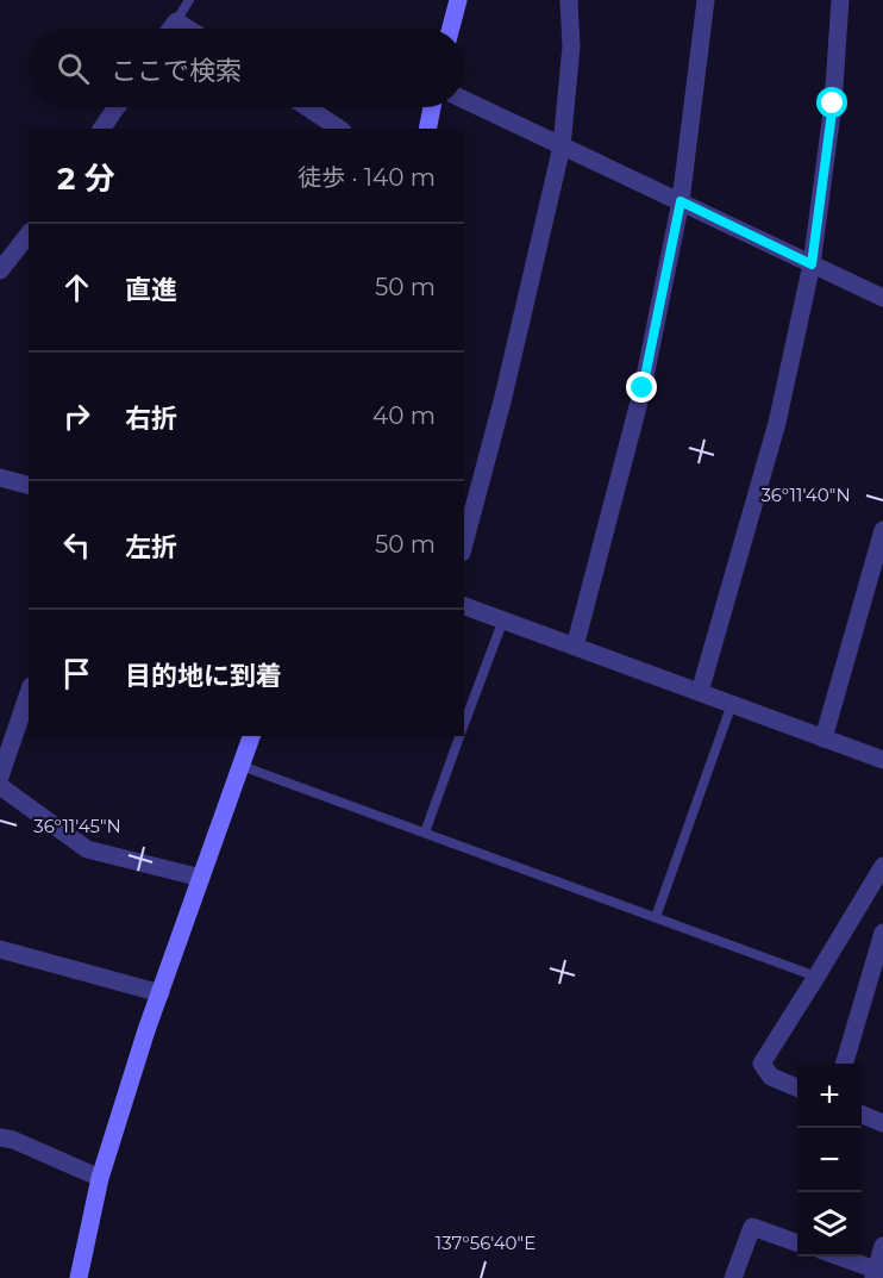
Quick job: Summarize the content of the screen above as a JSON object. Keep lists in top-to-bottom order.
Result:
{
  "page": {
    "search": "ここで検索",
    "heading": ["2 分", "徒歩 · 140 m"],
    "list": [
      ["直進", "50 m"],
      ["右折", "40 m"],
      ["左折", "50 m"],
      "目的地に到着"
    ],
    "map_buttons": ["+", "−"]
  },
  "coordinates": ["36°11'40\"N", "36°11'45\"N", "137°56'40\"E"]
}
